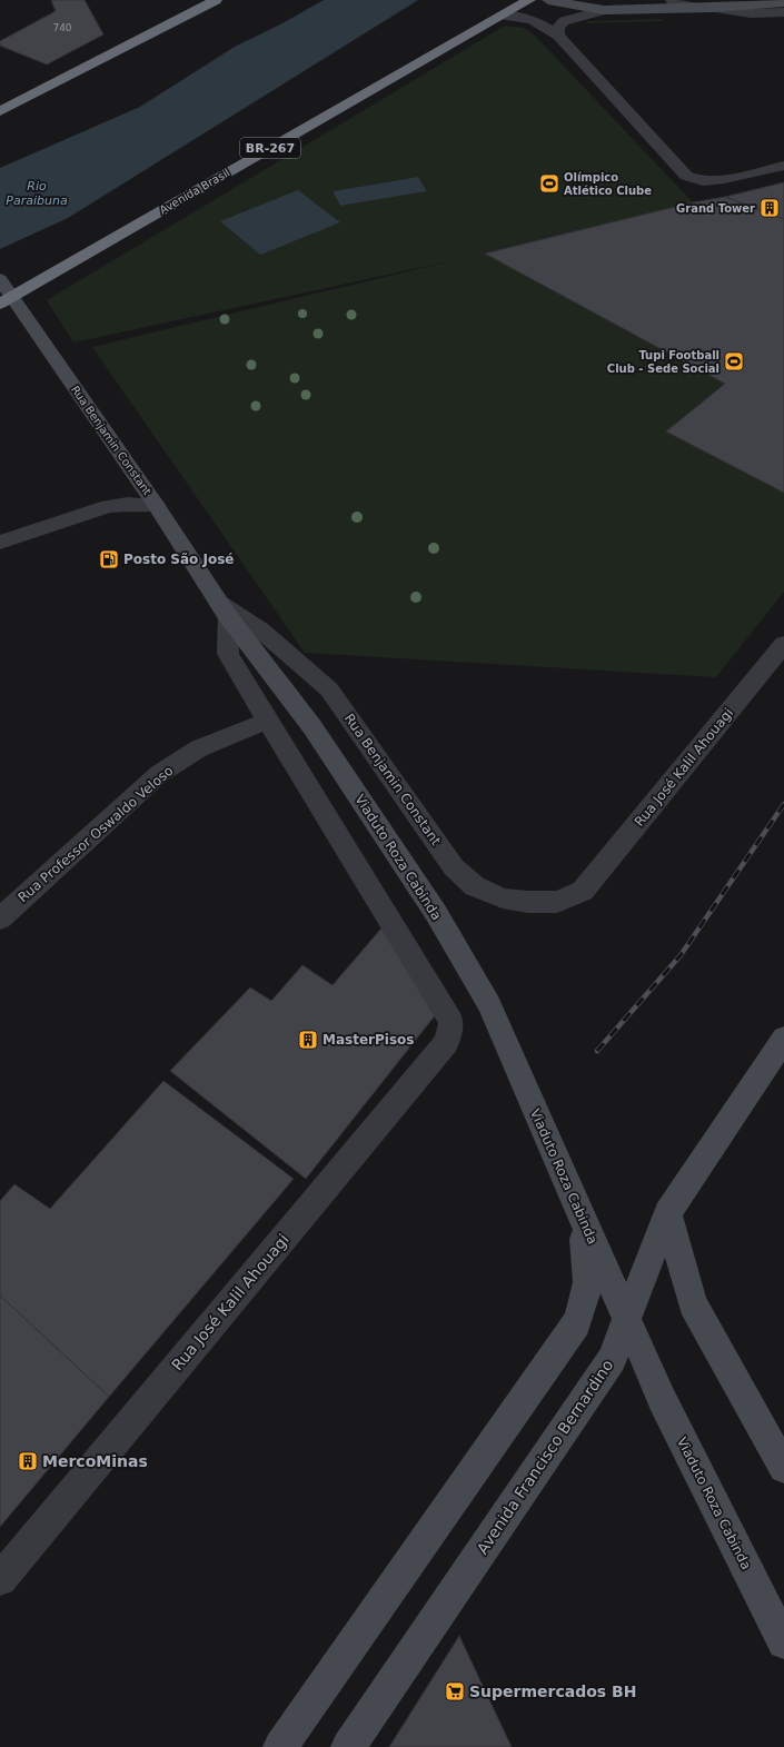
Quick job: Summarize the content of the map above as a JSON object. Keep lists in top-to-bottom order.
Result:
{
  "streets": {
    "highway": ["BR-267", "Avenida Brasil"],
    "main road": ["Rua Benjamin Constant", "Viaduto Roza Cabinda", "Avenida Francisco Bernardino"],
    "street": ["Rua José Kalil Ahouagi", "Rua Professor Oswaldo Veloso"]
  },
  "crossings": [
    ["Avenida Brasil", "Rua Benjamin Constant"],
    ["Rua Benjamin Constant", "Rua José Kalil Ahouagi"],
    ["Rua Benjamin Constant", "Viaduto Roza Cabinda"],
    ["Rua José Kalil Ahouagi", "Rua Professor Oswaldo Veloso"]
  ],
  "water": ["Rio Paraibuna"],
  "places": {
    "sports": ["Olímpico Atlético Clube", "Tupi Football Club - Sede Social"],
    "building": ["Grand Tower", "MasterPisos", "MercoMinas"],
    "fuel station": ["Posto São José"],
    "supermarket": ["Supermercados BH"]
  },
  "house_numbers": ["740"]
}
